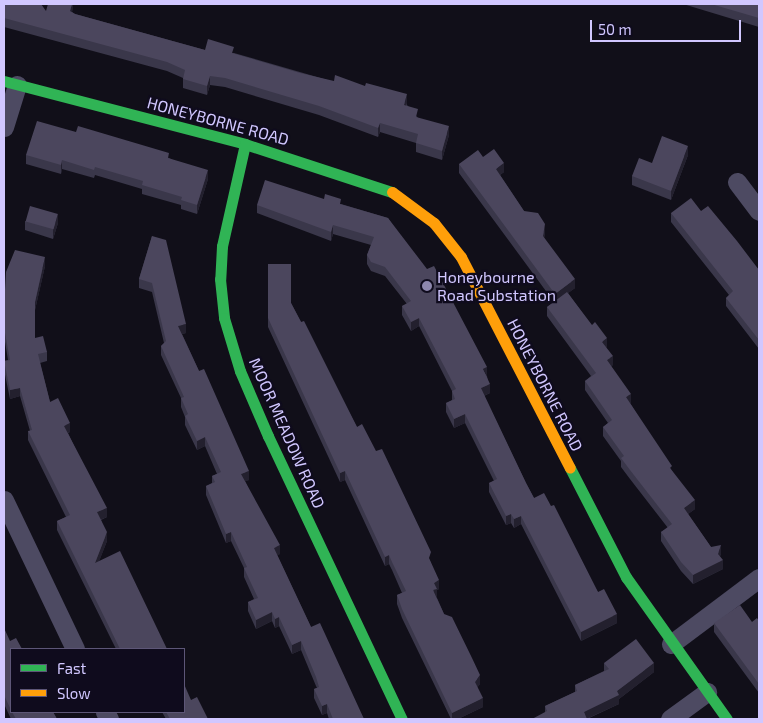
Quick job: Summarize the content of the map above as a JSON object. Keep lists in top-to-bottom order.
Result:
{
  "streets": {
    "street": ["HONEYBORNE ROAD", "MOOR MEADOW ROAD"]
  },
  "crossings": [
    ["HONEYBORNE ROAD", "MOOR MEADOW ROAD"]
  ],
  "places": ["Honeybourne Road Substation"],
  "legend": ["Fast", "Slow"],
  "scale_bar": "50 m"
}
